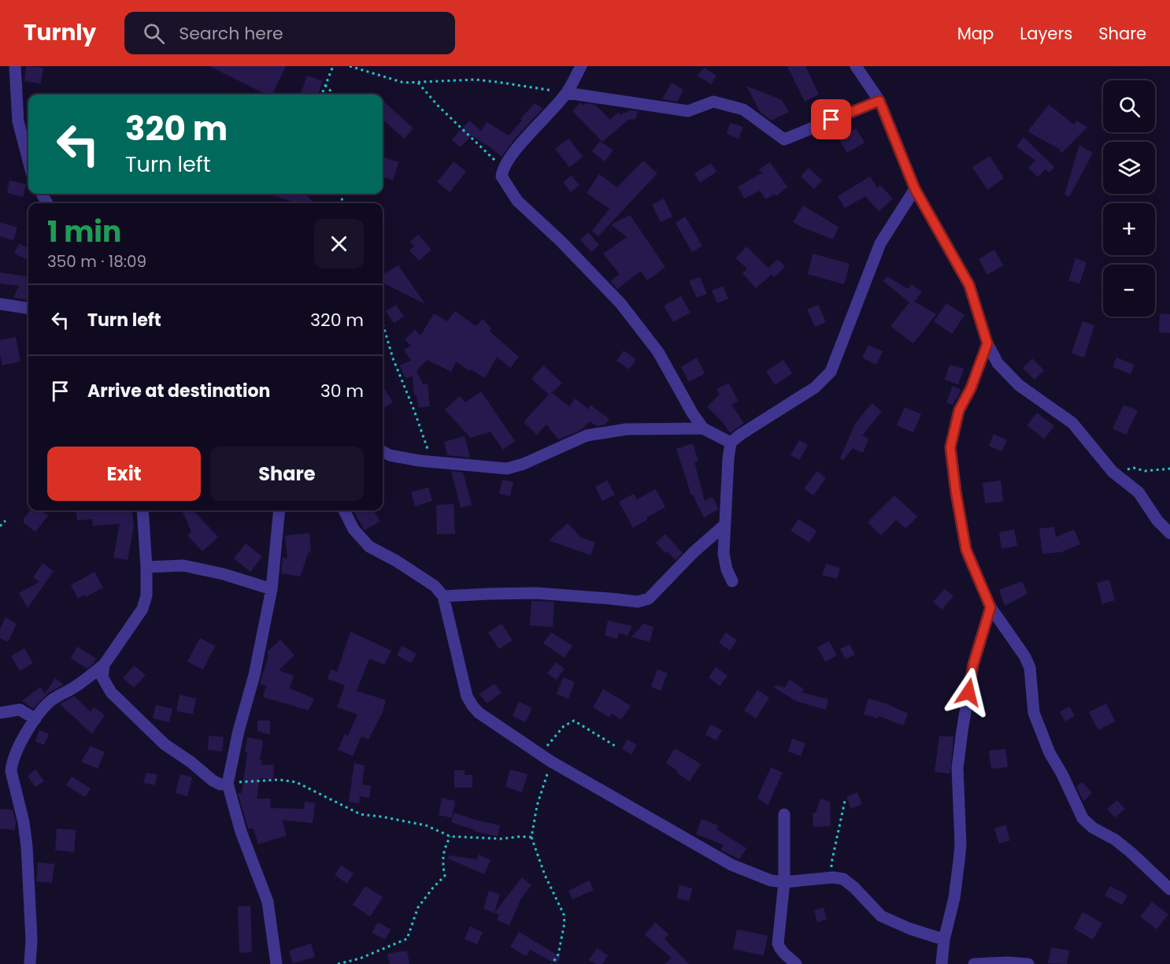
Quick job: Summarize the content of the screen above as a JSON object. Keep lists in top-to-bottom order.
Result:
{
  "page": {
    "header": "Turnly",
    "search": "Search here",
    "nav": ["Map", "Layers", "Share"],
    "map_buttons": ["+", "−"],
    "turn": ["320 m", "Turn left"],
    "heading": ["1 min", "350 m · 18:09"],
    "list": [
      {
        "name": "Turn left",
        "value": "320 m"
      },
      {
        "name": "Arrive at destination",
        "value": "30 m"
      }
    ],
    "buttons": ["Exit", "Share"]
  }
}
